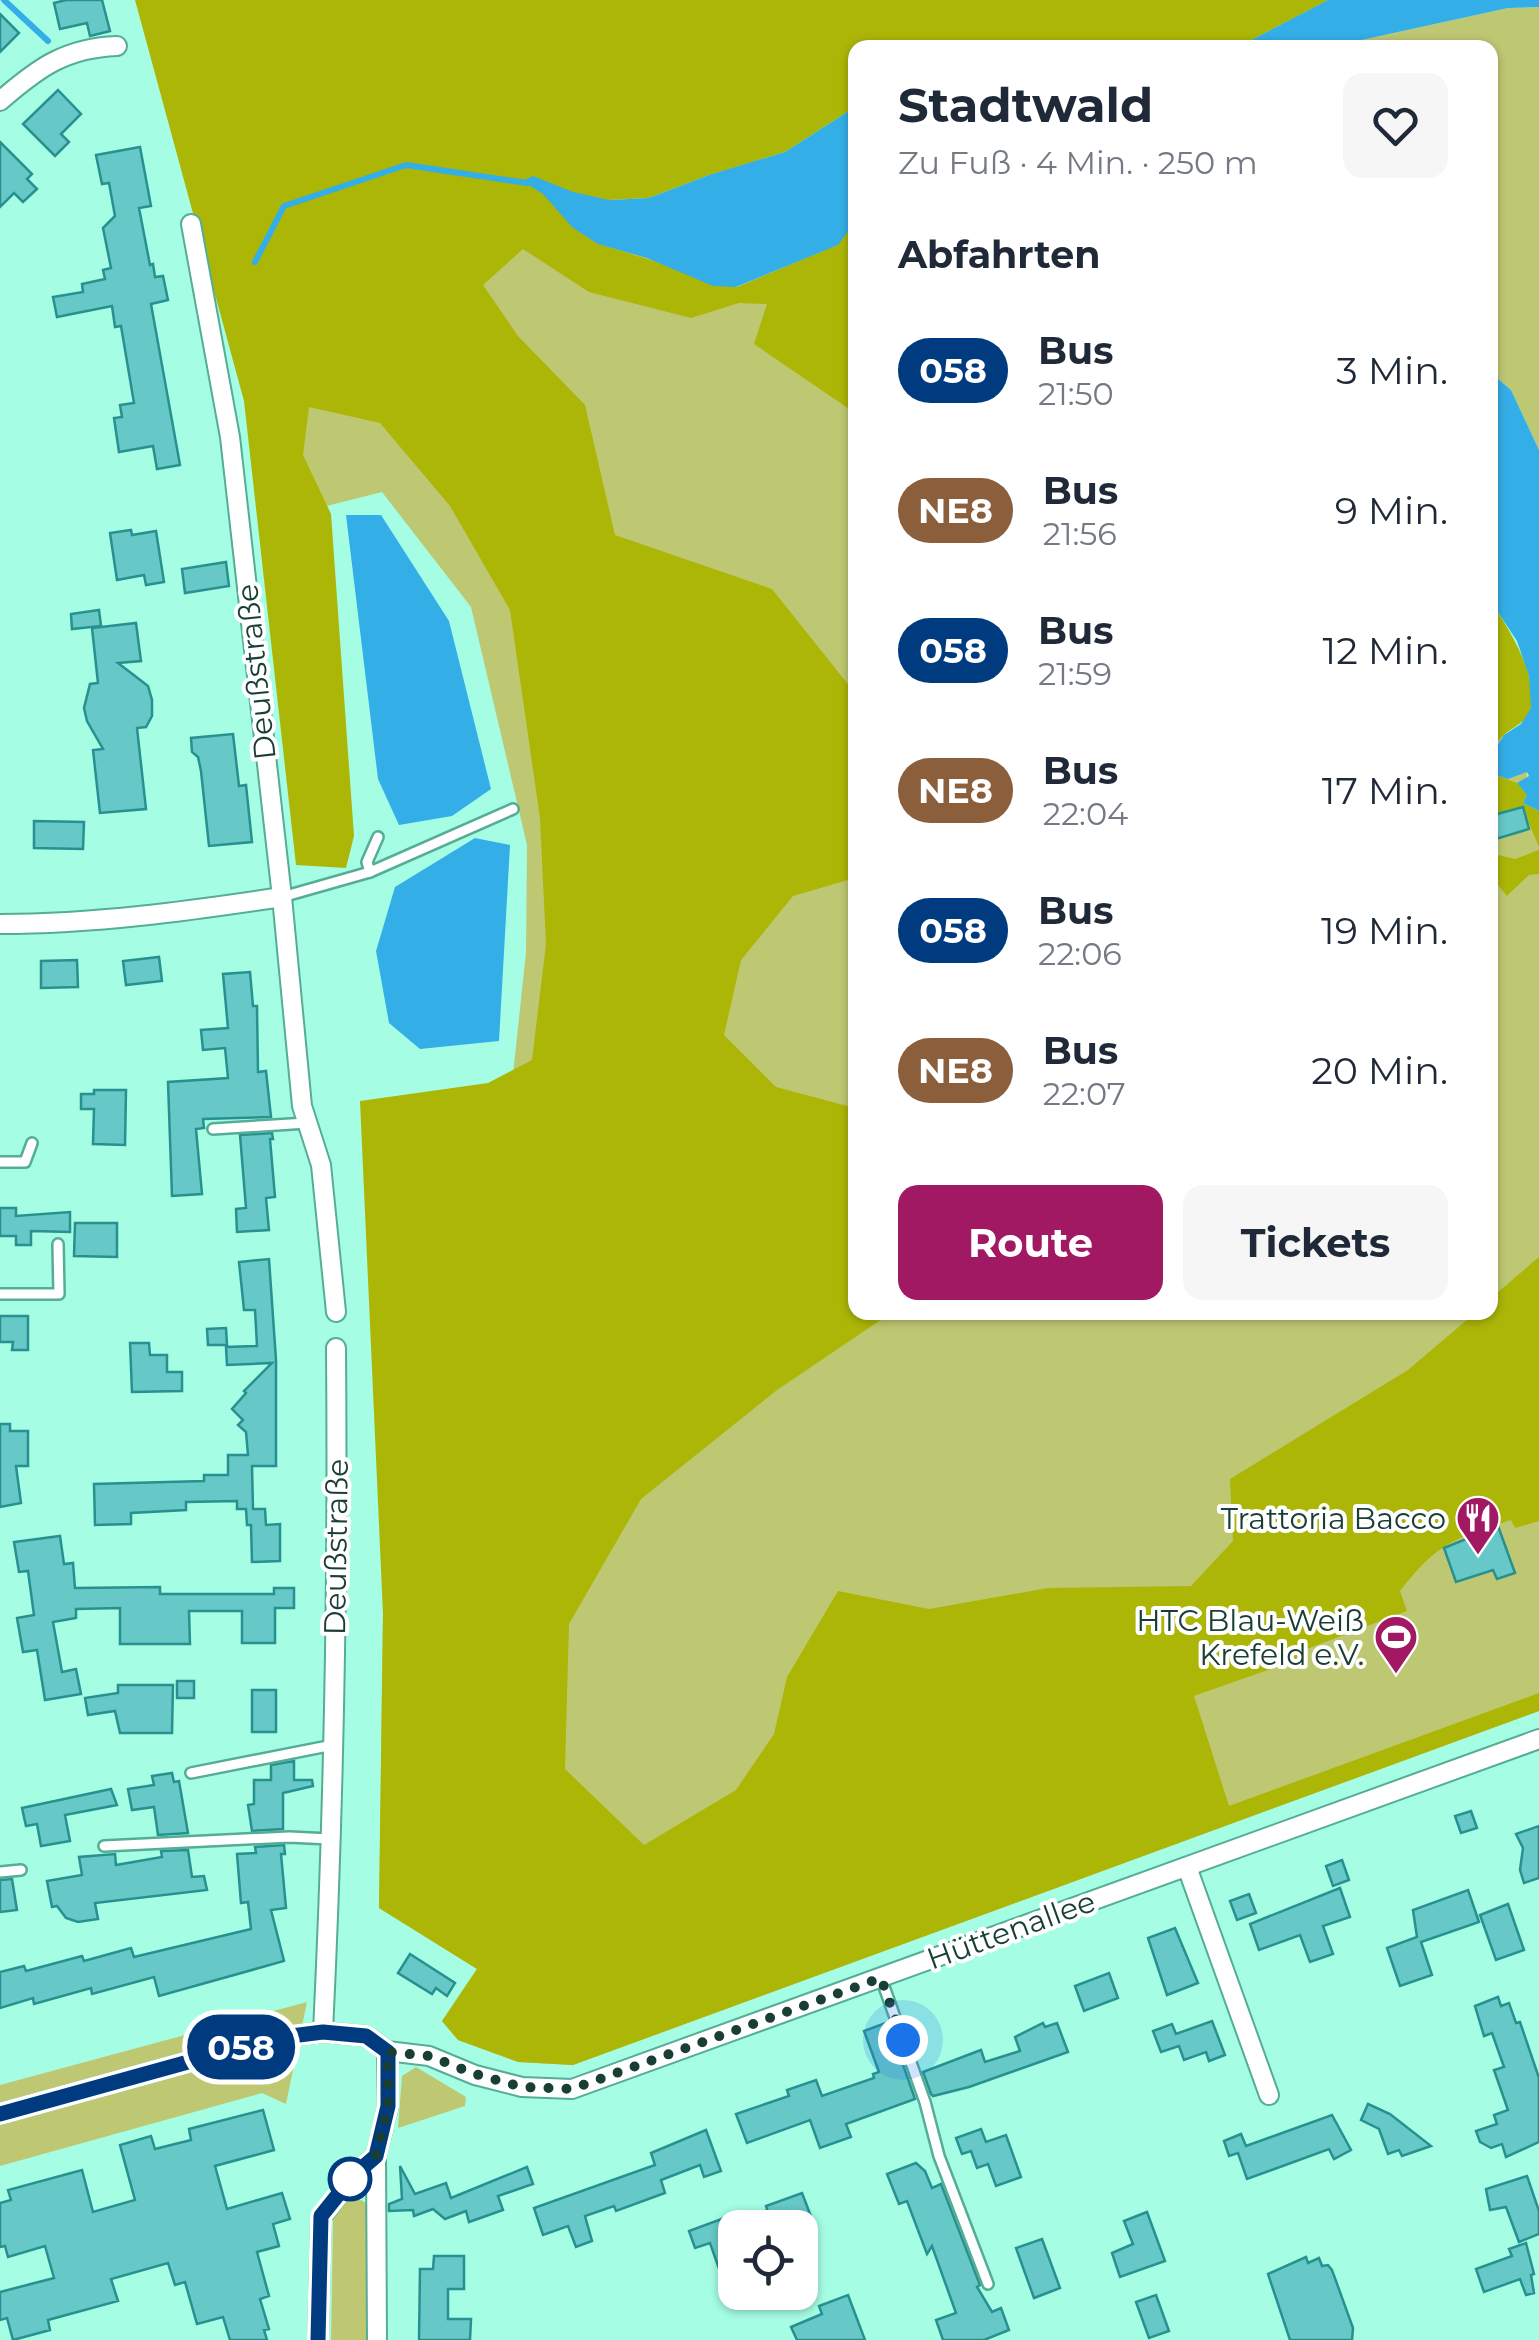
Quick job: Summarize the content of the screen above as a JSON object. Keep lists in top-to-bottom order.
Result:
{
  "streets": {
    "street": ["Deußstraße", "Hüttenallee"]
  },
  "crossings": [
    ["Deußstraße", "Hüttenallee"]
  ],
  "places": {
    "restaurant": ["Trattoria Bacco"],
    "sports": ["HTC Blau-Weiß Krefeld e.V."]
  },
  "lines": ["bus line 058"],
  "page": {
    "on_map": "058",
    "heading": [
      ["Stadtwald", "Zu Fuß · 4 Min. · 250 m"],
      "Abfahrten"
    ],
    "list": [
      {
        "mark": "058",
        "name": "Bus",
        "note": "21:50",
        "value": "3 Min."
      },
      {
        "mark": "NE8",
        "name": "Bus",
        "note": "21:56",
        "value": "9 Min."
      },
      {
        "mark": "058",
        "name": "Bus",
        "note": "21:59",
        "value": "12 Min."
      },
      {
        "mark": "NE8",
        "name": "Bus",
        "note": "22:04",
        "value": "17 Min."
      },
      {
        "mark": "058",
        "name": "Bus",
        "note": "22:06",
        "value": "19 Min."
      },
      {
        "mark": "NE8",
        "name": "Bus",
        "note": "22:07",
        "value": "20 Min."
      }
    ],
    "buttons": ["Route", "Tickets"]
  }
}
